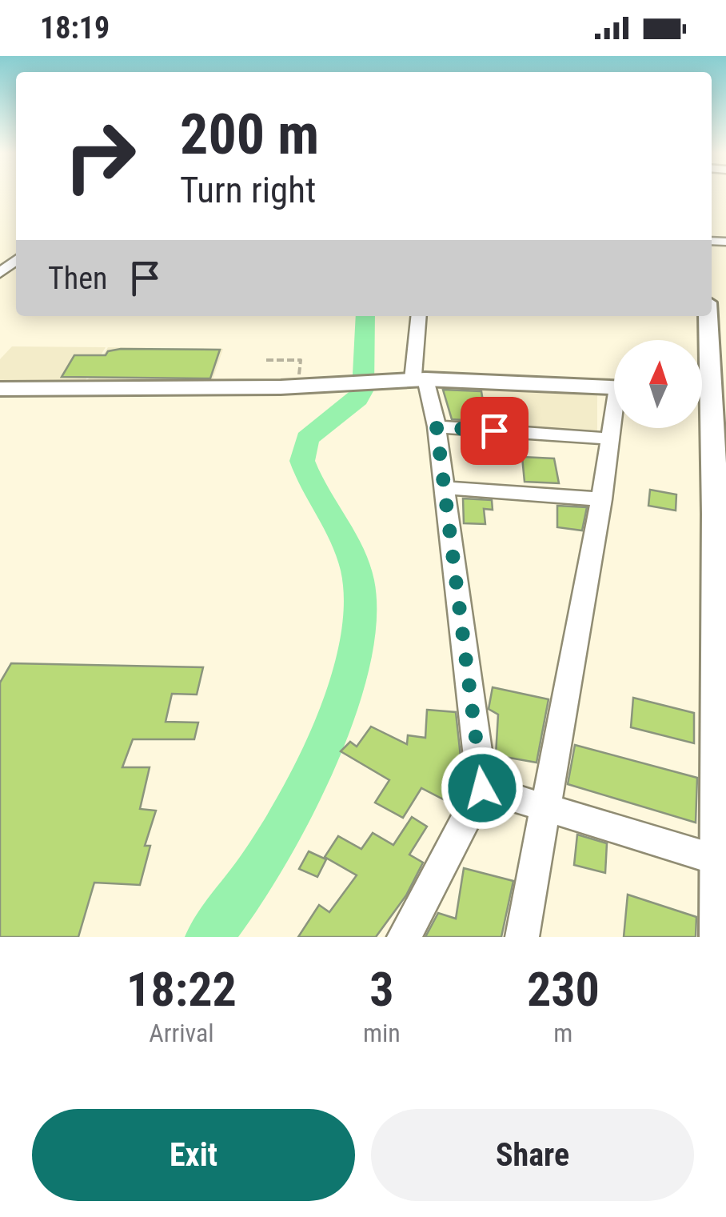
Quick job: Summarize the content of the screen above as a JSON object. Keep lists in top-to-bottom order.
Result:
{
  "north": "top",
  "page": {
    "status": "18:19",
    "turn": ["200 m", "Turn right"],
    "then": "Then",
    "eta": [
      "18:22",
      "Arrival",
      "3",
      "min",
      "230",
      "m"
    ],
    "buttons": ["Exit", "Share"]
  }
}
